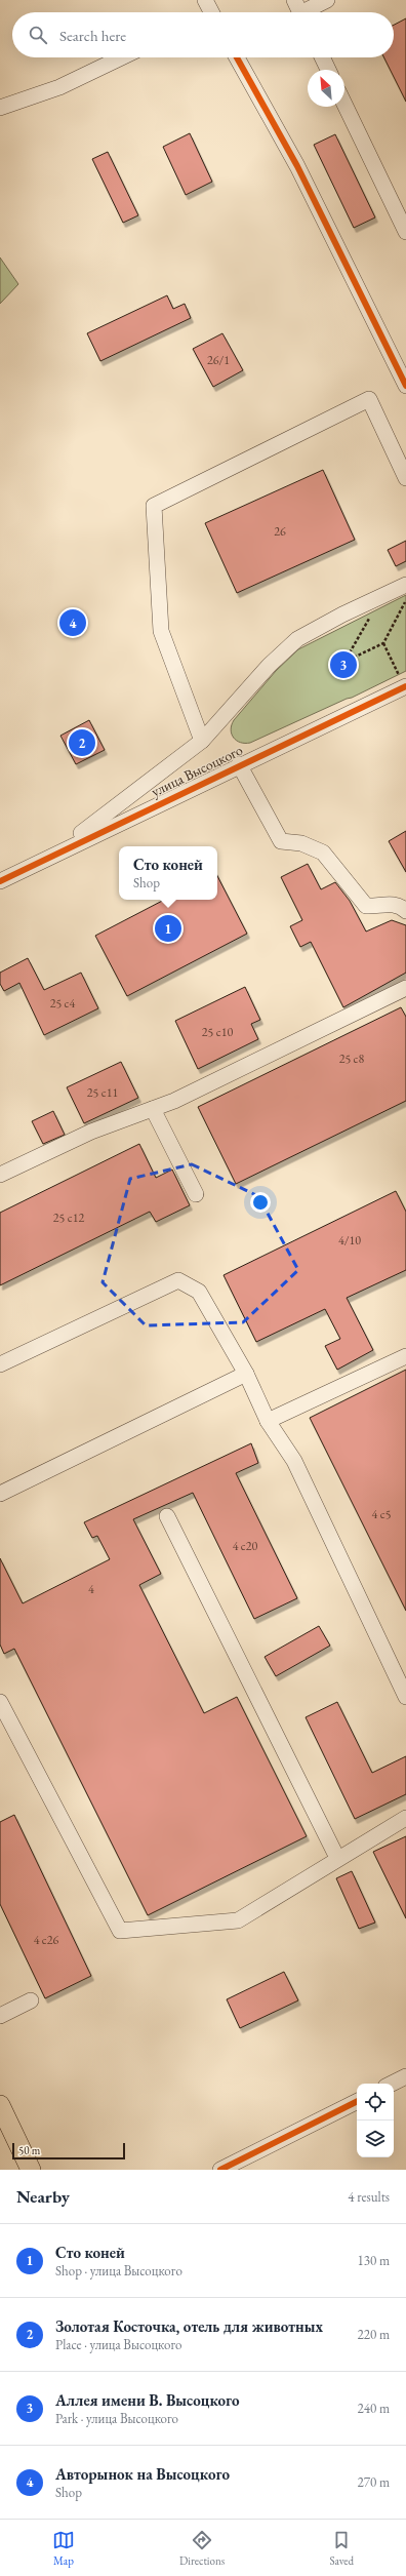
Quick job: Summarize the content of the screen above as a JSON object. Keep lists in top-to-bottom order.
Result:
{
  "streets": {
    "street": ["улица Высоцкого"]
  },
  "house_numbers": [
    "26/1",
    "26",
    "25 с4",
    "25 с10",
    "25 с8",
    "25 с11",
    "25 с12",
    "4/10",
    "4 с5",
    "4 с20",
    "4",
    "4 с26"
  ],
  "scale_bar": "50 m",
  "north": "top left",
  "page": {
    "search": "Search here",
    "pins": [
      "4",
      "3",
      "2",
      "1"
    ],
    "popup": ["Сто коней", "Shop"],
    "scale": "50 m",
    "heading": ["Nearby", "4 results"],
    "list": [
      {
        "mark": "1",
        "name": "Сто коней",
        "note": "Shop · улица Высоцкого",
        "value": "130 m"
      },
      {
        "mark": "2",
        "name": "Золотая Косточка, отель для животных",
        "note": "Place · улица Высоцкого",
        "value": "220 m"
      },
      {
        "mark": "3",
        "name": "Аллея имени В. Высоцкого",
        "note": "Park · улица Высоцкого",
        "value": "240 m"
      },
      {
        "mark": "4",
        "name": "Авторынок на Высоцкого",
        "note": "Shop",
        "value": "270 m"
      }
    ],
    "nav": ["Map", "Directions", "Saved"]
  }
}
